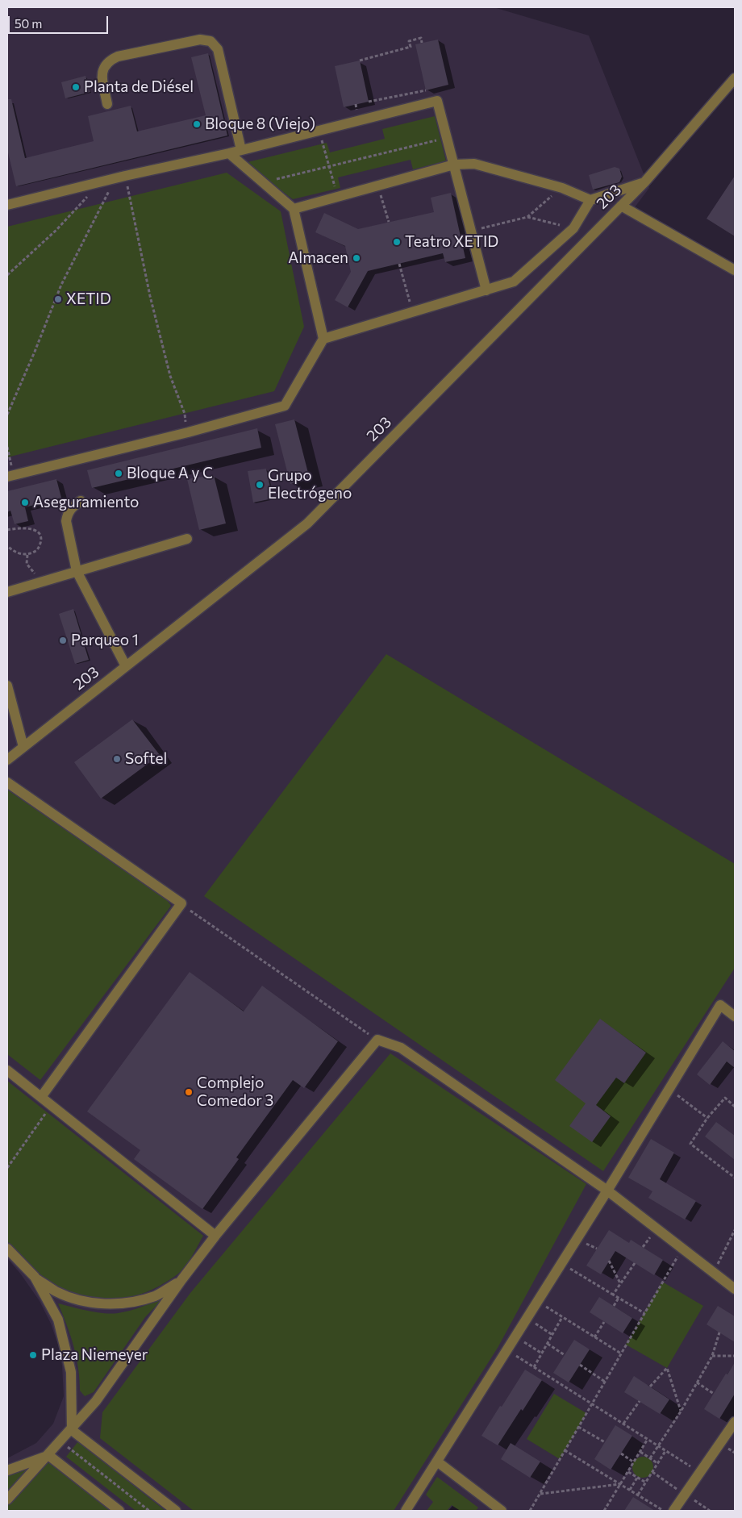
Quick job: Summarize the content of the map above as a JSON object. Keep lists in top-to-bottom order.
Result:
{
  "streets": {
    "street": ["203"]
  },
  "places": [
    "Planta de Diésel",
    "Bloque 8 (Viejo)",
    "Teatro XETID",
    "Almacen",
    "XETID",
    "Bloque A y C",
    "Grupo Electrógeno",
    "Aseguramiento",
    "Parqueo 1",
    "Softel",
    "Complejo Comedor 3",
    "Plaza Niemeyer"
  ],
  "scale_bar": "50 m"
}
